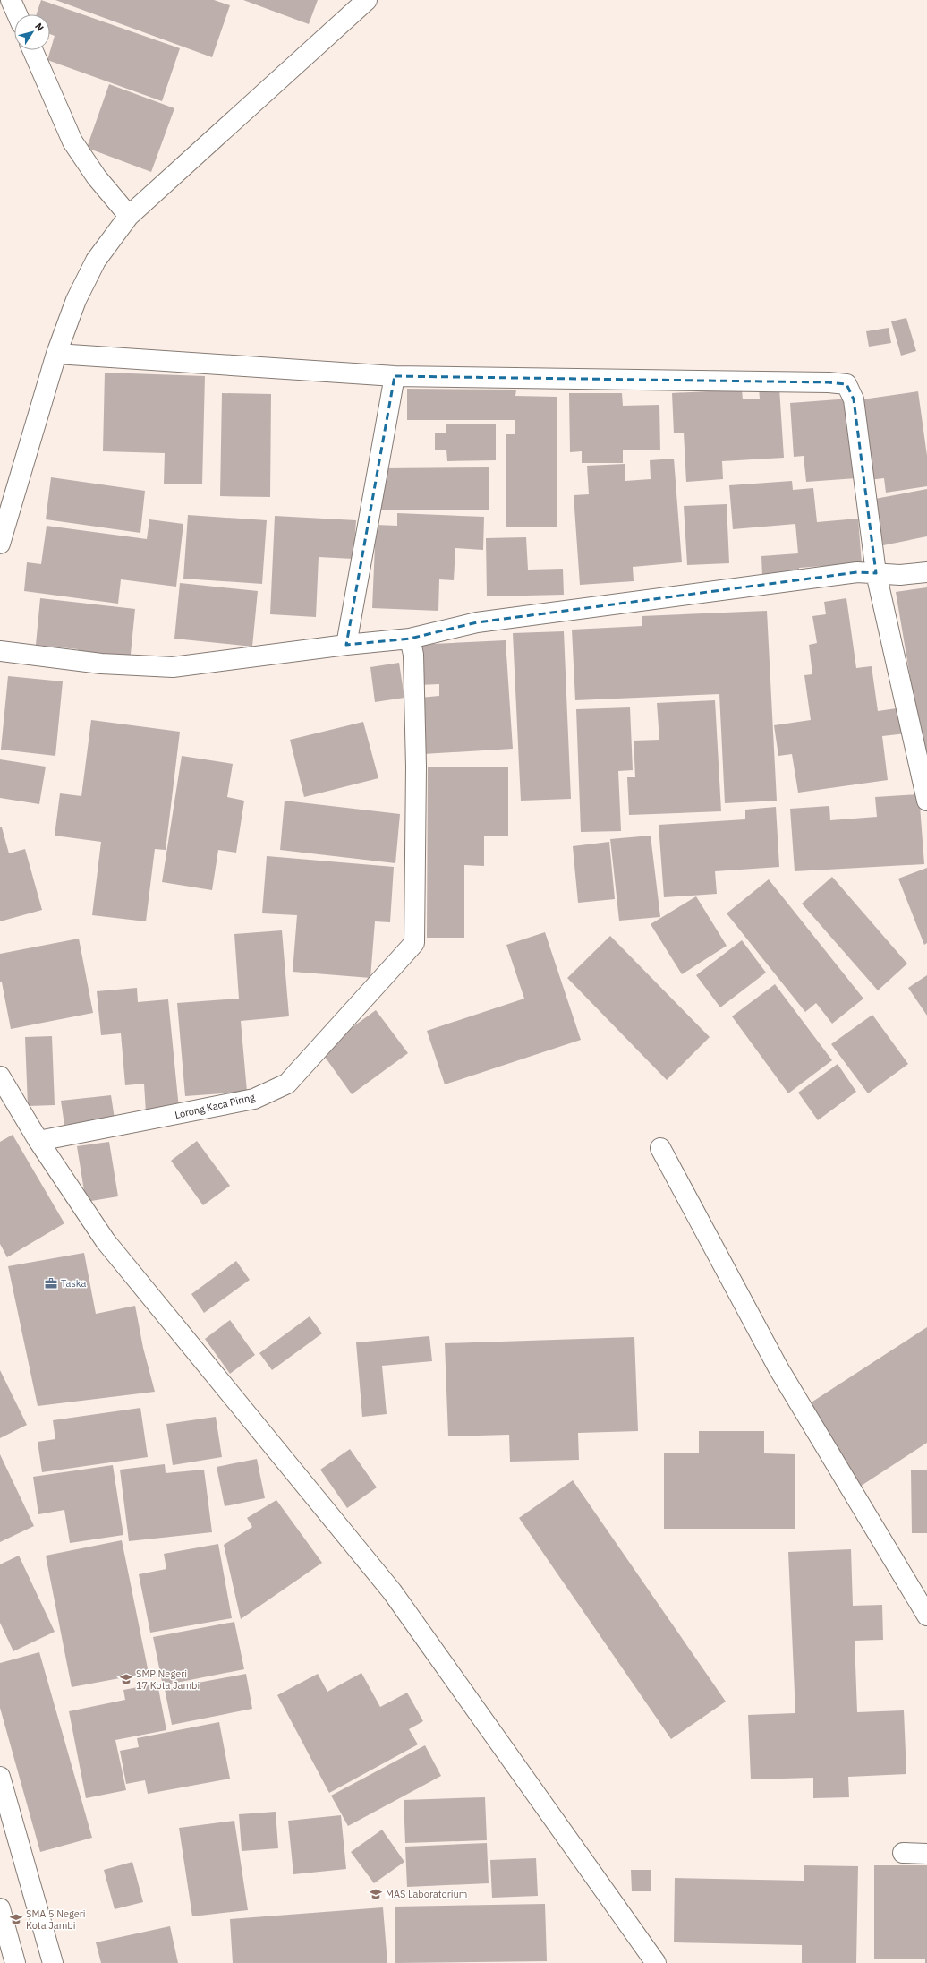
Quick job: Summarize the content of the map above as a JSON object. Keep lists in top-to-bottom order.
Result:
{
  "streets": {
    "street": ["Lorong Kaca Piring"]
  },
  "places": {
    "office": ["Taska"],
    "school or university": ["SMP Negeri 17 Kota Jambi", "MAS Laboratorium", "SMA 5 Negeri Kota Jambi"]
  },
  "north": "top right"
}
